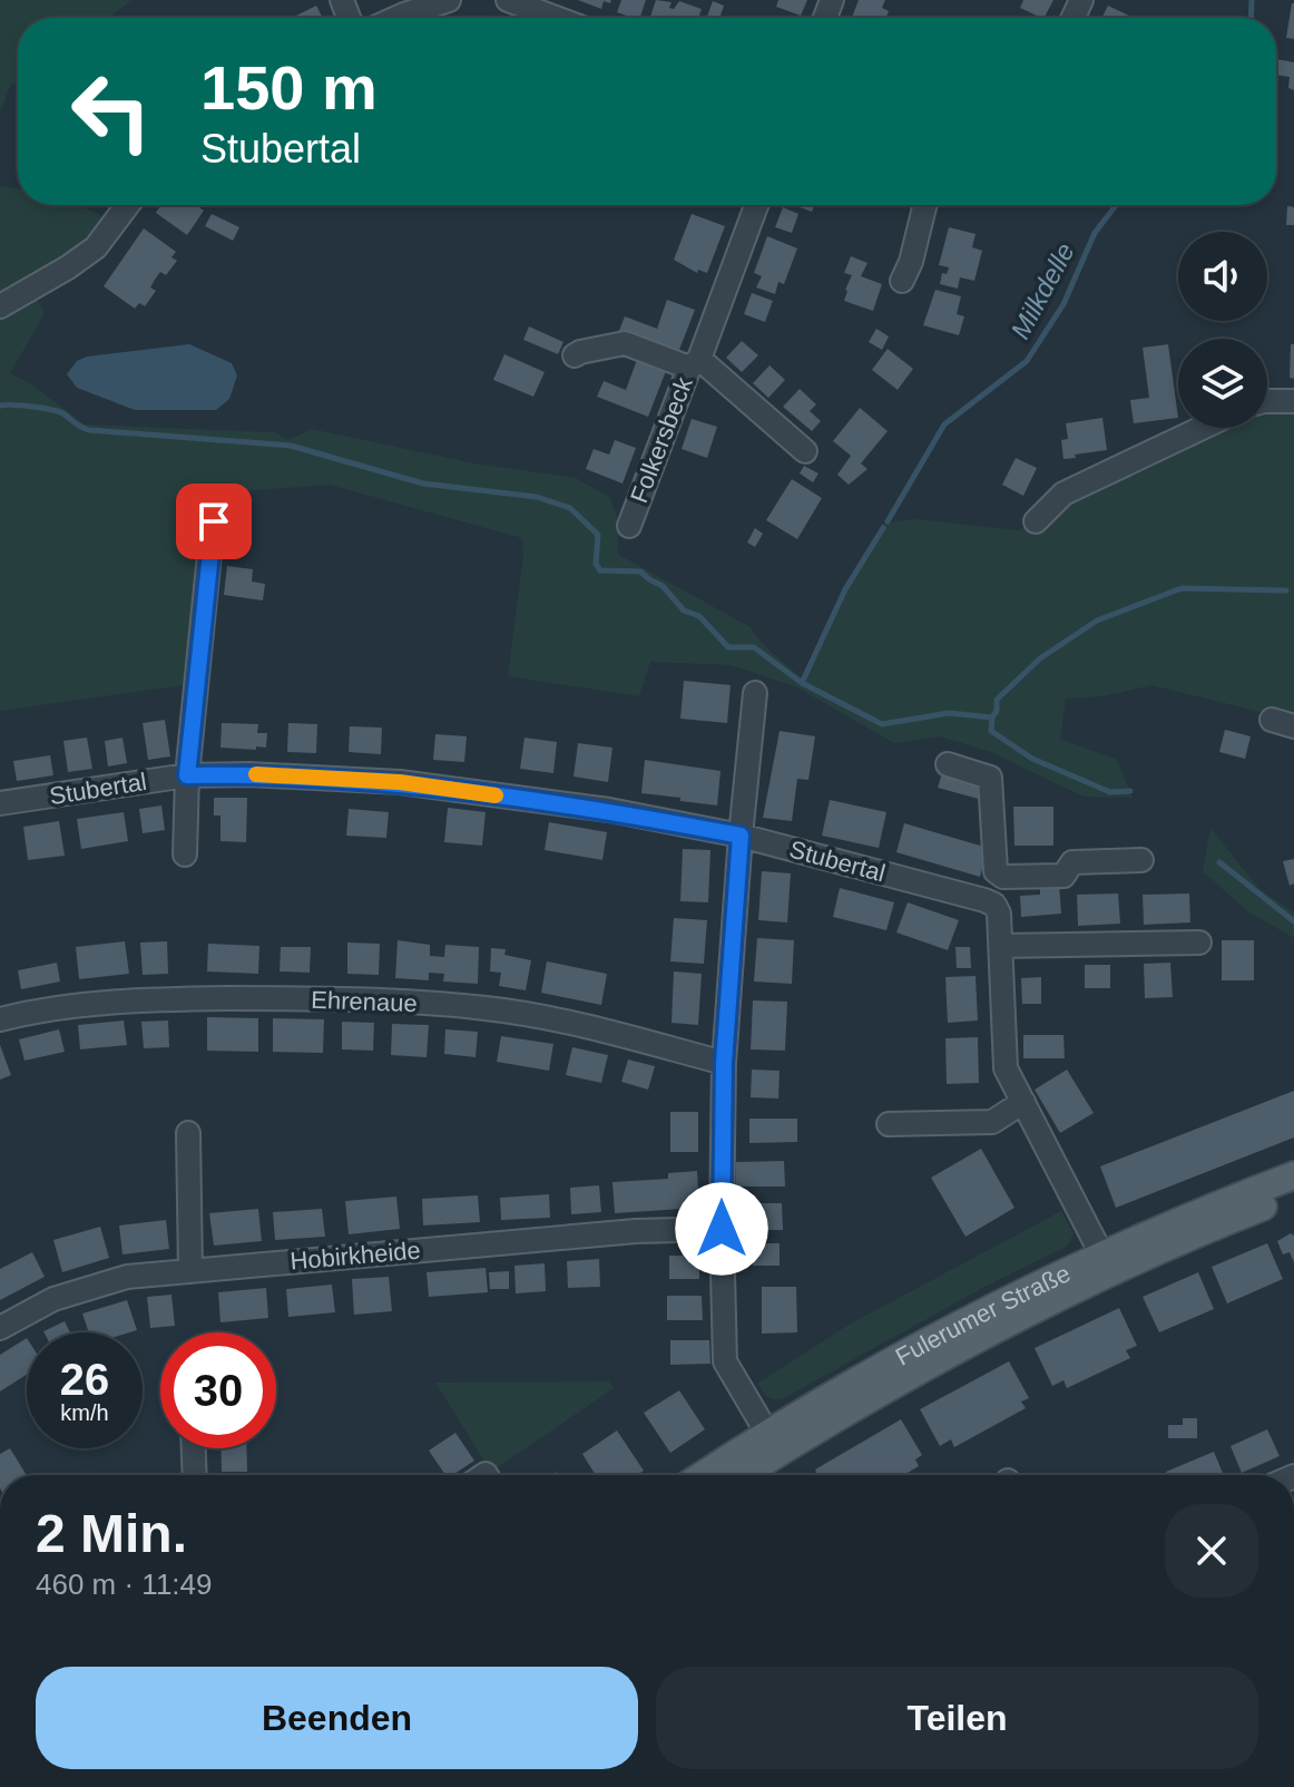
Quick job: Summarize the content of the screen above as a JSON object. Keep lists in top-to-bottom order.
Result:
{
  "streets": {
    "main road": ["Fulerumer Straße"],
    "street": [
      "Folkersbeck",
      "Stubertal",
      "Ehrenaue",
      "Hobirkheide"
    ]
  },
  "water": ["Milkdelle"],
  "page": {
    "turn": ["150 m", "Stubertal"],
    "speed": "26 km/h",
    "limit": "30",
    "heading": ["2 Min.", "460 m · 11:49"],
    "buttons": ["Beenden", "Teilen"]
  }
}
